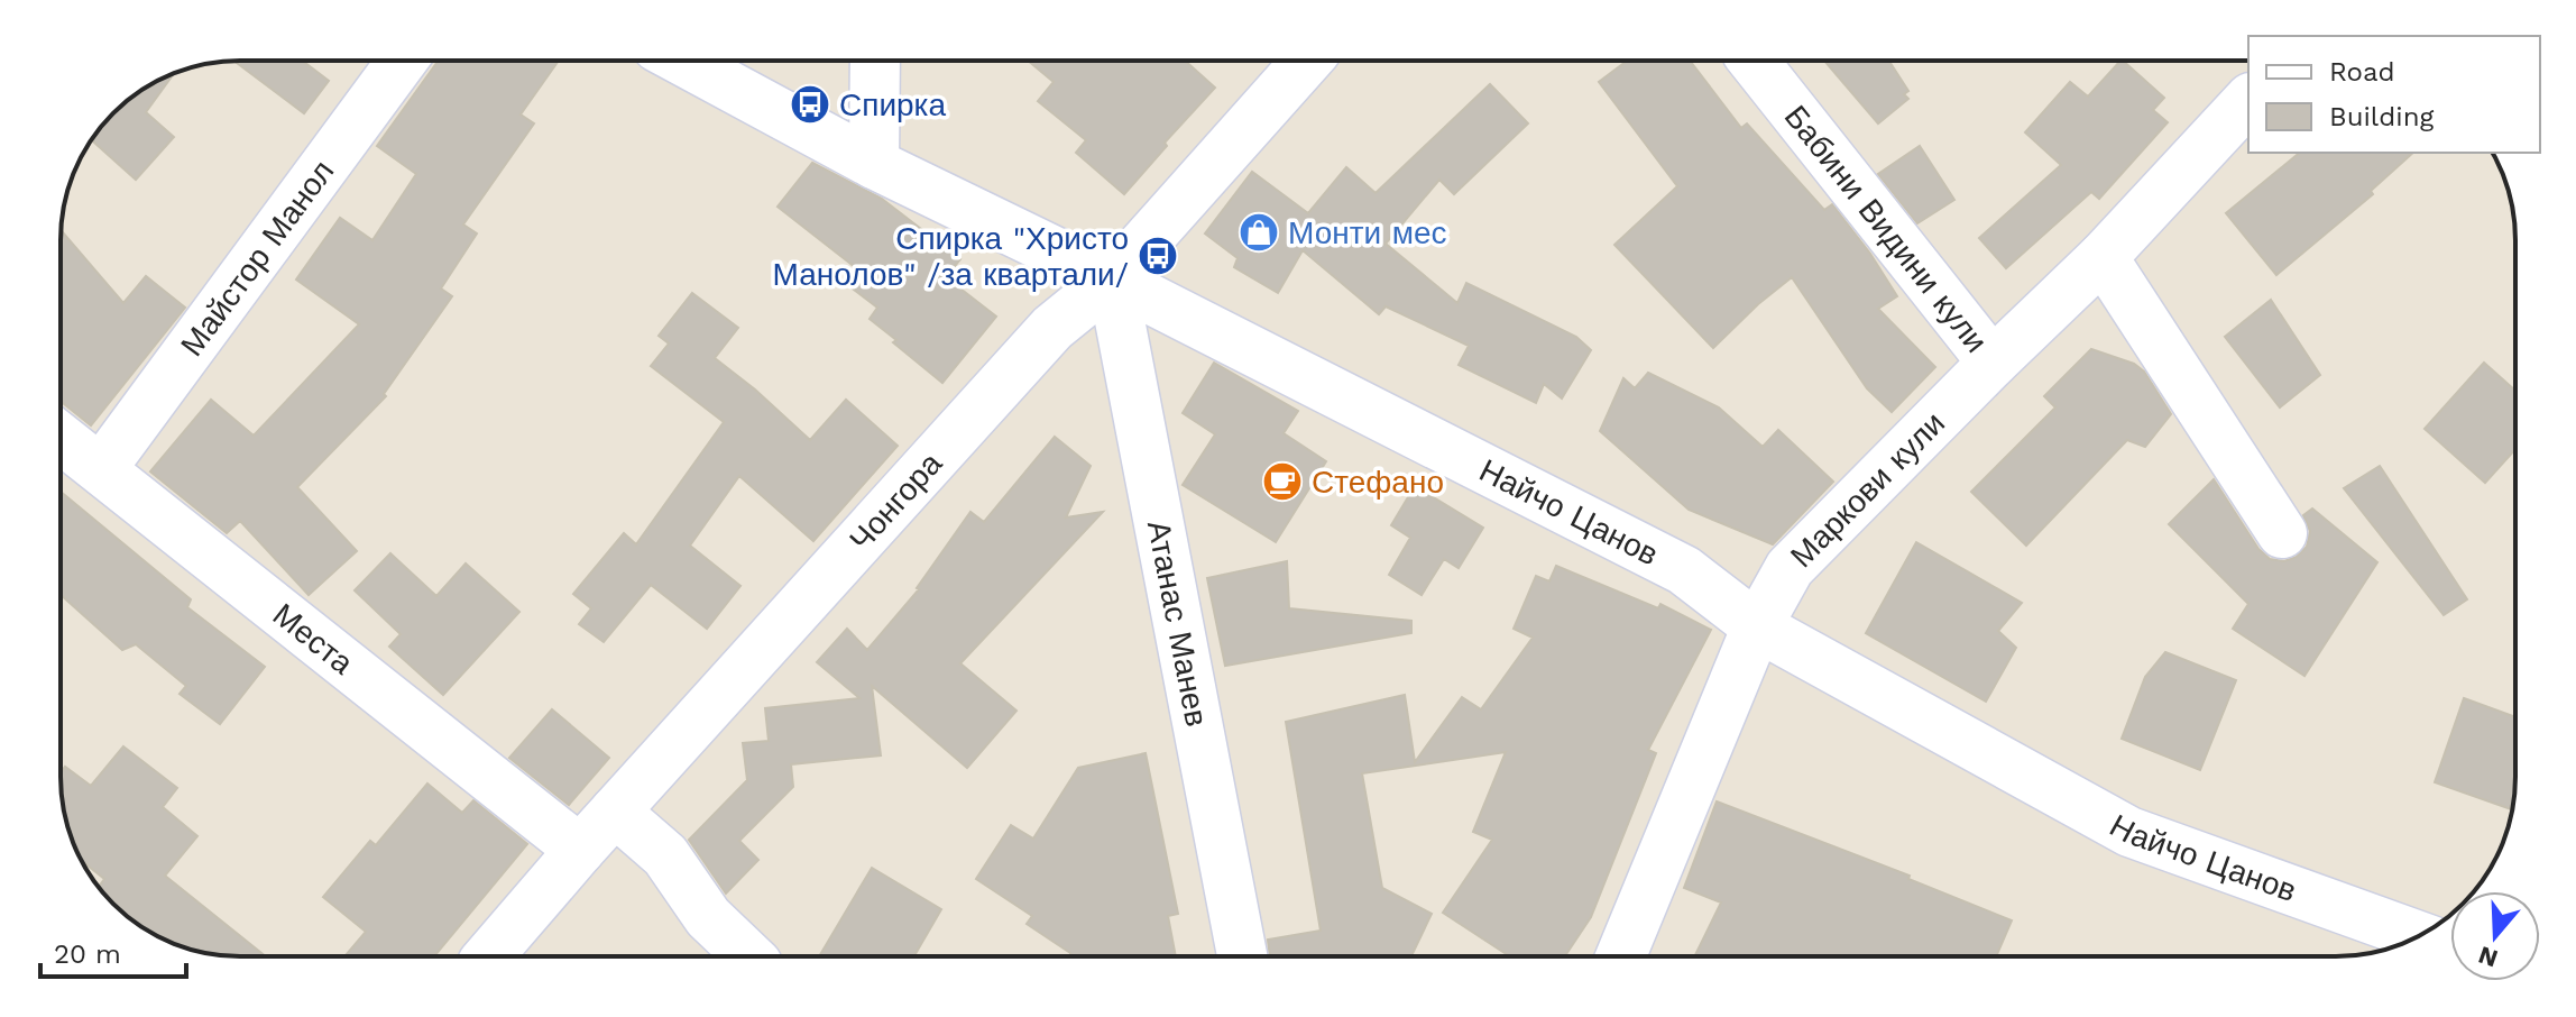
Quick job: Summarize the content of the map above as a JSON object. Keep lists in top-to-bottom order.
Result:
{
  "streets": {
    "street": [
      "Бабини Видини кули",
      "Майстор Манол",
      "Маркови кули",
      "Чонгора",
      "Найчо Цанов",
      "Атанас Манев",
      "Места"
    ]
  },
  "crossings": [
    ["Бабини Видини кули", "Маркови кули"],
    ["Майстор Манол", "Места"],
    ["Маркови кули", "Найчо Цанов"],
    ["Чонгора", "Найчо Цанов"],
    ["Чонгора", "Атанас Манев"],
    ["Чонгора", "Места"],
    ["Найчо Цанов", "Атанас Манев"]
  ],
  "places": {
    "bus stop": ["Спирка", "Спирка \"Христо Манолов\" /за квартали/"],
    "shop": ["Монти мес"],
    "cafe": ["Стефано"]
  },
  "legend": ["Road", "Building"],
  "scale_bar": "20 m",
  "north": "bottom"
}
